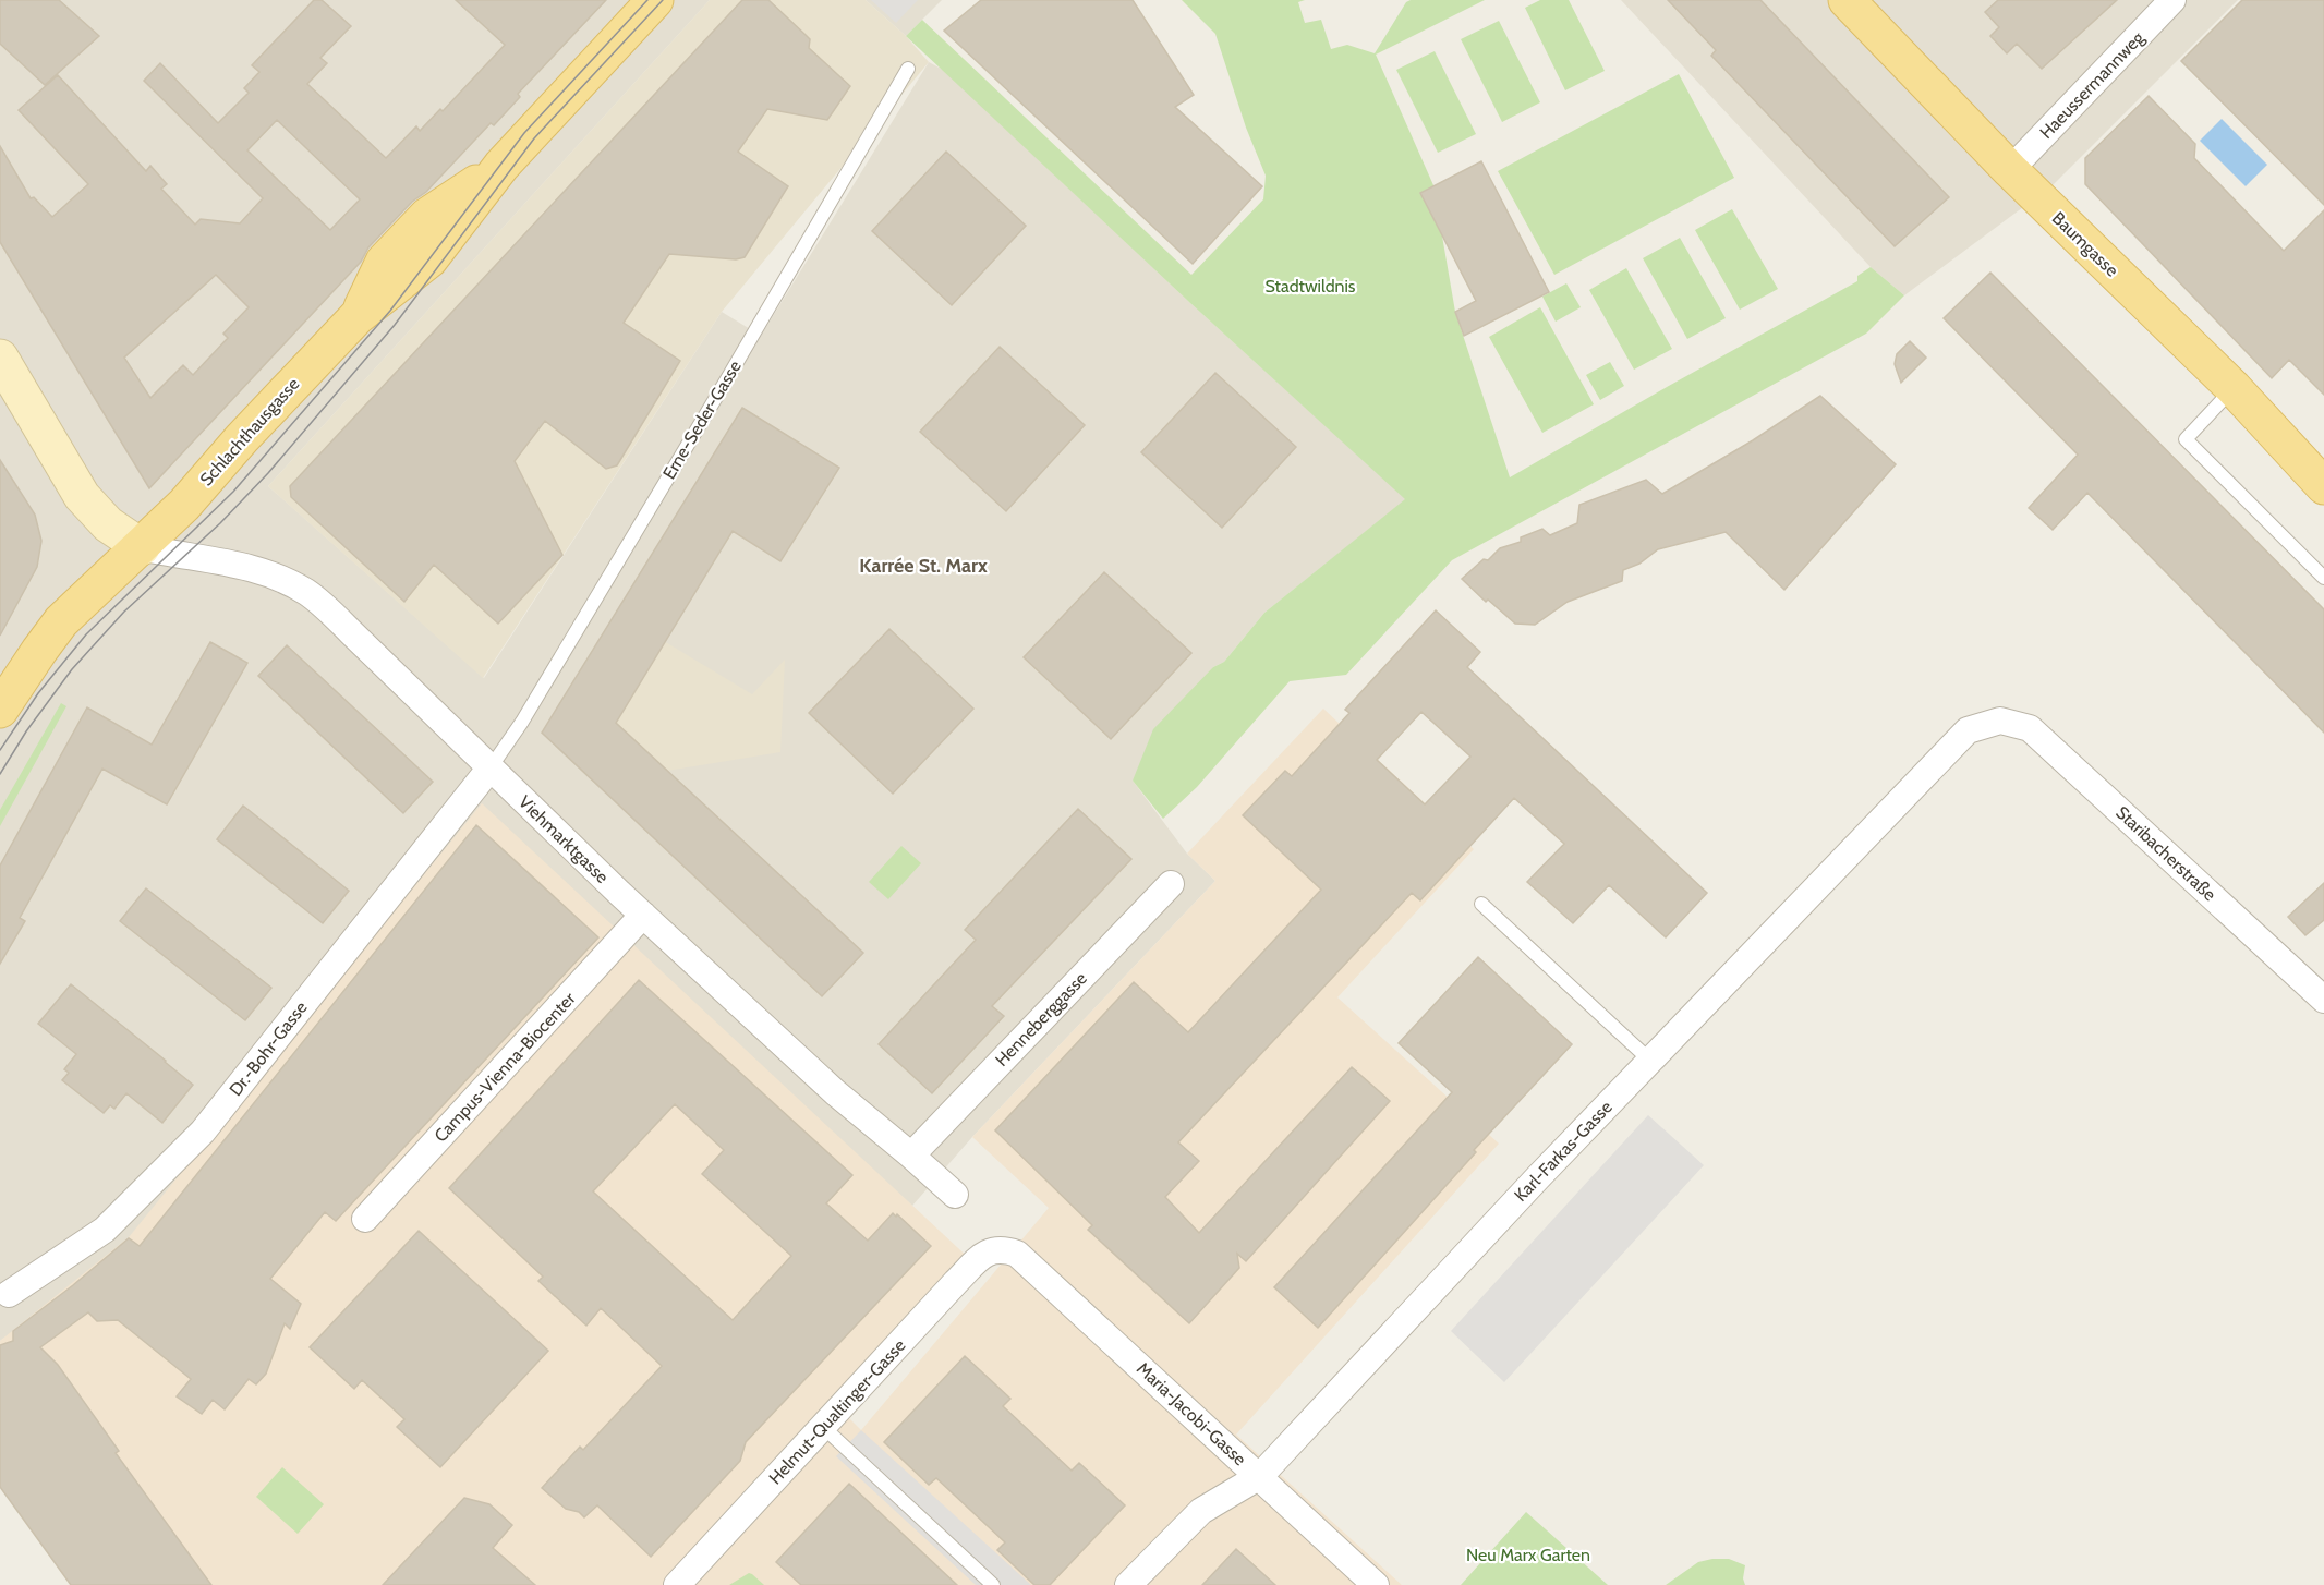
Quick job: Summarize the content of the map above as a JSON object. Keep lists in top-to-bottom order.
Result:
{
  "streets": {
    "main road": ["Baumgasse", "Schlachthausgasse"],
    "street": [
      "Haeussermannweg",
      "Viehmarktgasse",
      "Staribacherstraße",
      "Henneberggasse",
      "Dr.-Bohr-Gasse",
      "Campus-Vienna-Biocenter",
      "Karl-Farkas-Gasse",
      "Helmut-Qualtinger-Gasse",
      "Maria-Jacobi-Gasse"
    ],
    "lane": ["Erne-Seder-Gasse"]
  },
  "crossings": [
    ["Haeussermannweg", "Baumgasse"],
    ["Erne-Seder-Gasse", "Viehmarktgasse"],
    ["Erne-Seder-Gasse", "Dr.-Bohr-Gasse"],
    ["Schlachthausgasse", "Viehmarktgasse"],
    ["Viehmarktgasse", "Henneberggasse"],
    ["Viehmarktgasse", "Dr.-Bohr-Gasse"],
    ["Viehmarktgasse", "Campus-Vienna-Biocenter"],
    ["Staribacherstraße", "Karl-Farkas-Gasse"],
    ["Karl-Farkas-Gasse", "Maria-Jacobi-Gasse"],
    ["Helmut-Qualtinger-Gasse", "Maria-Jacobi-Gasse"]
  ],
  "districts": ["Karrée St. Marx"],
  "parks": ["Stadtwildnis", "Neu Marx Garten"]
}
